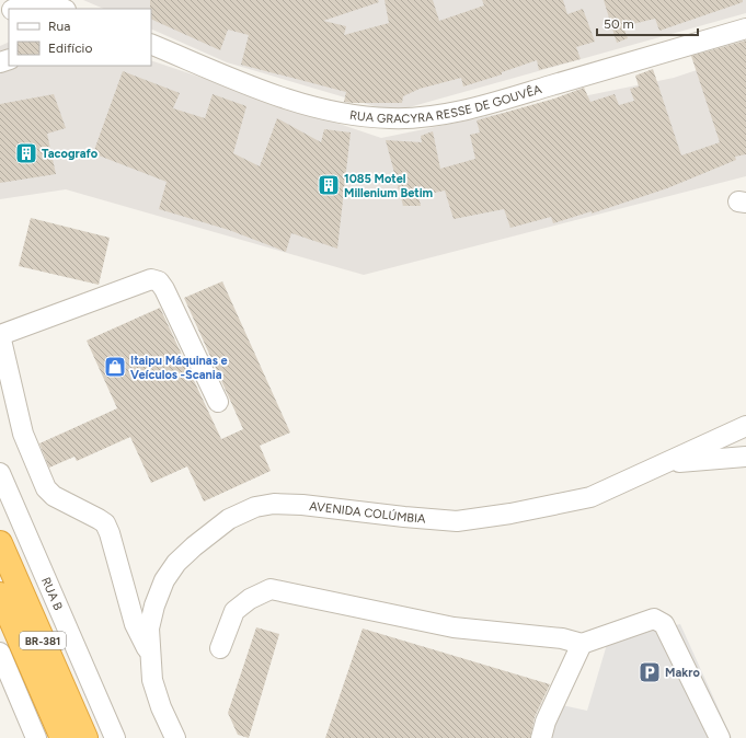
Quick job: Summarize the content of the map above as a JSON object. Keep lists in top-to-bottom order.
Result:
{
  "streets": {
    "highway": ["BR-381"],
    "street": ["RUA GRACYRA RESSE DE GOUVÊA", "AVENIDA COLÚMBIA", "RUA B"]
  },
  "places": {
    "building": ["Tacografo", "1085 Motel Millenium Betim"],
    "shop": ["Itaipu Máquinas e Veículos -Scania"],
    "parking": ["Makro"]
  },
  "legend": ["Rua", "Edifício"],
  "scale_bar": "50 m"
}
